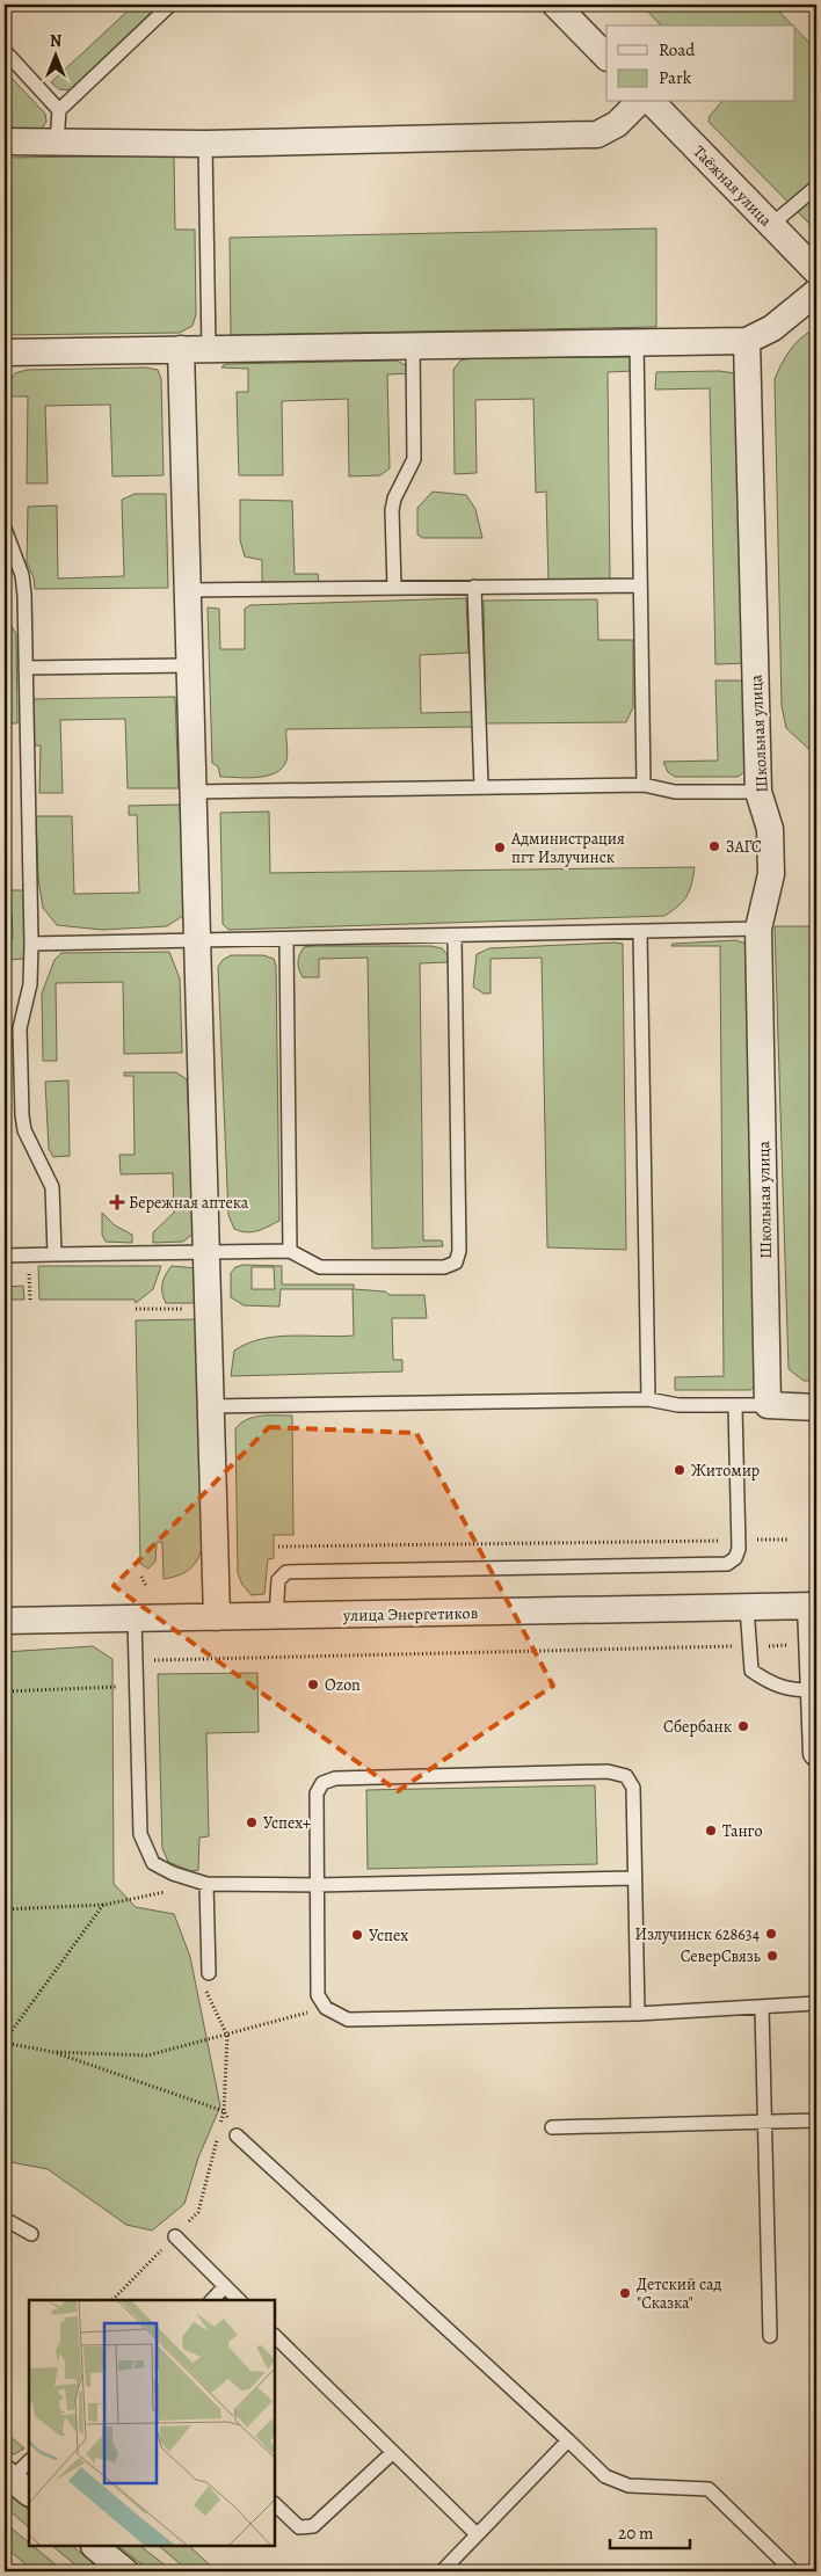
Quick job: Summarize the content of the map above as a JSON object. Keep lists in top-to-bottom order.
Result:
{
  "streets": {
    "street": ["Таёжная улица", "Школьная улица", "улица Энергетиков"]
  },
  "places": {
    "other": [
      "ЗАГС",
      "Администрация пгт Излучинск",
      "Житомир",
      "Ozon",
      "Сбербанк",
      "Успех+",
      "Танго",
      "Излучинск 628634",
      "Успех",
      "СеверСвязь",
      "Детский сад \"Сказка\""
    ],
    "health": ["Бережная аптека"]
  },
  "legend": ["Road", "Park"],
  "scale_bar": "20 m",
  "north": "top"
}
